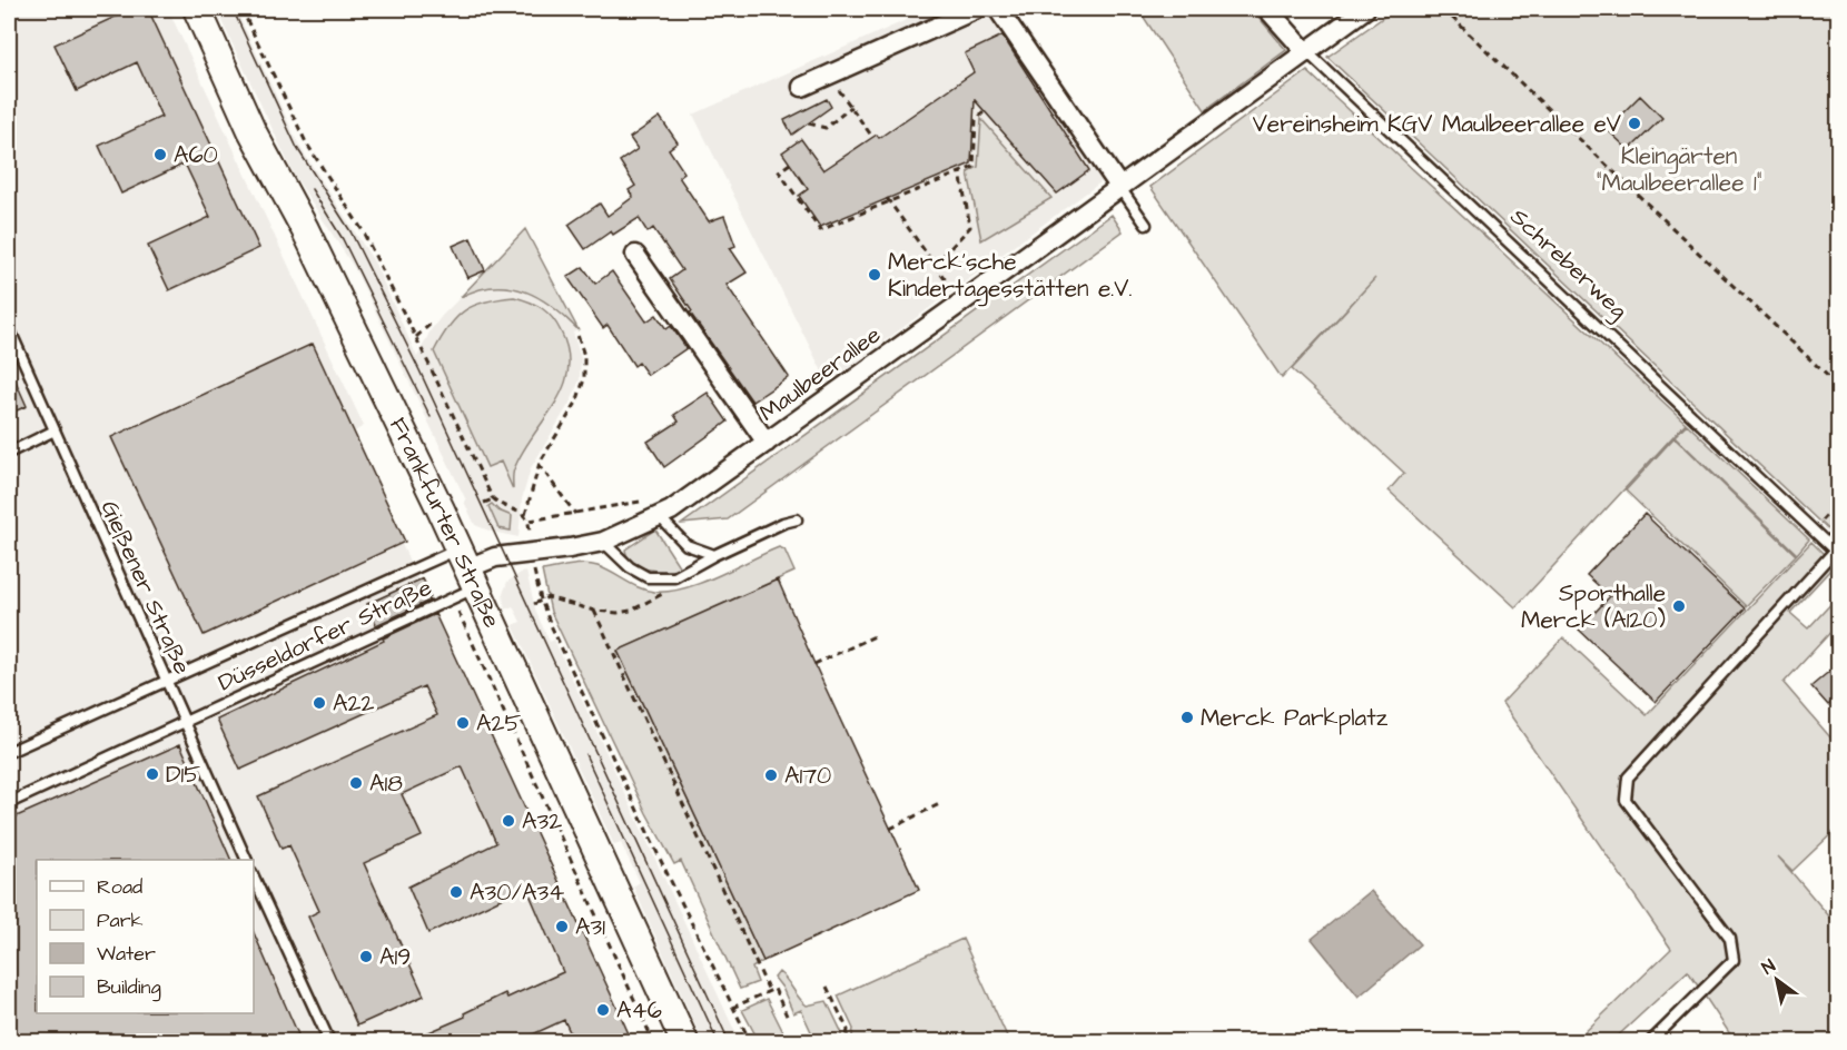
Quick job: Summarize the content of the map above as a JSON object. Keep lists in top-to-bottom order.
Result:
{
  "streets": {
    "main road": ["Frankfurter Straße"],
    "street": ["Schreberweg", "Maulbeerallee"],
    "lane": ["Gießener Straße", "Düsseldorfer Straße"]
  },
  "crossings": [
    ["Schreberweg", "Maulbeerallee"],
    ["Maulbeerallee", "Frankfurter Straße"],
    ["Maulbeerallee", "Düsseldorfer Straße"],
    ["Frankfurter Straße", "Düsseldorfer Straße"],
    ["Gießener Straße", "Düsseldorfer Straße"]
  ],
  "parks": ["Kleingärten \"Maulbeerallee 1\""],
  "places": [
    "Vereinsheim KGV Maulbeerallee eV",
    "A60",
    "Merck'sche Kindertagesstätten e.V.",
    "Sporthalle Merck (A120)",
    "A22",
    "Merck Parkplatz",
    "A25",
    "D15",
    "A170",
    "A18",
    "A32",
    "A30/A34",
    "A31",
    "A19",
    "A46"
  ],
  "legend": [
    "Road",
    "Park",
    "Water",
    "Building"
  ],
  "north": "top left"
}
